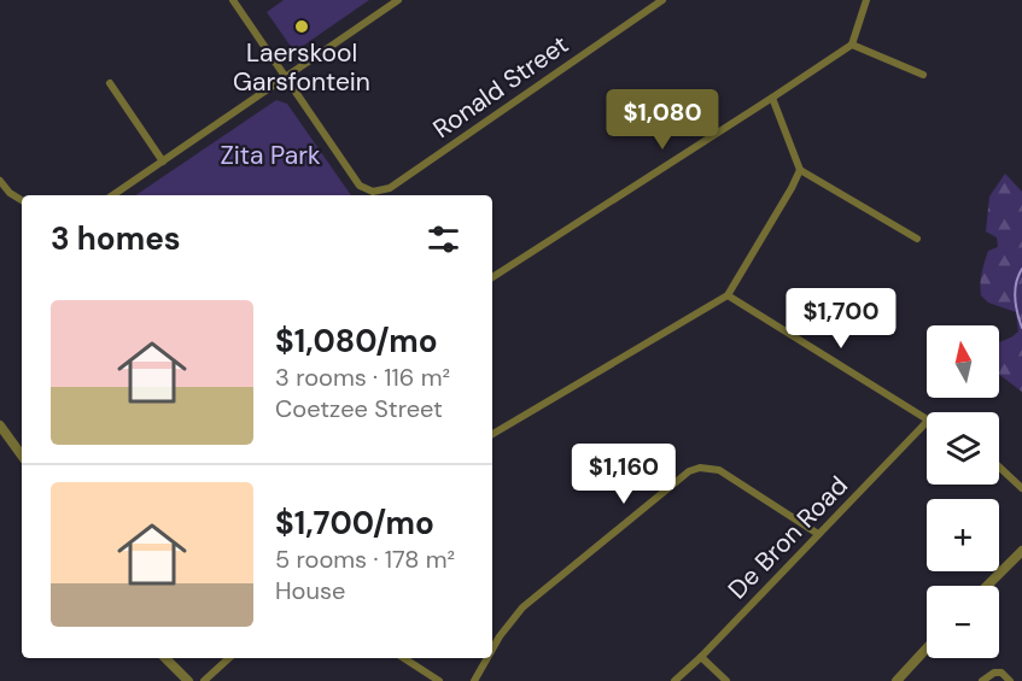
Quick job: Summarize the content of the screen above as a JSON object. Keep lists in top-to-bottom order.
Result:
{
  "streets": {
    "street": ["Ronald Street", "De Bron Road"]
  },
  "parks": ["Zita Park"],
  "places": ["Laerskool Garsfontein"],
  "north": "top",
  "page": {
    "price": ["$1,080", "$1,700", "$1,160"],
    "heading": "3 homes",
    "list": [
      {
        "name": "$1,080/mo",
        "note": "3 rooms · 116 m² · Coetzee Street"
      },
      {
        "name": "$1,700/mo",
        "note": "5 rooms · 178 m² · House"
      }
    ],
    "map_buttons": ["+", "−"]
  }
}
